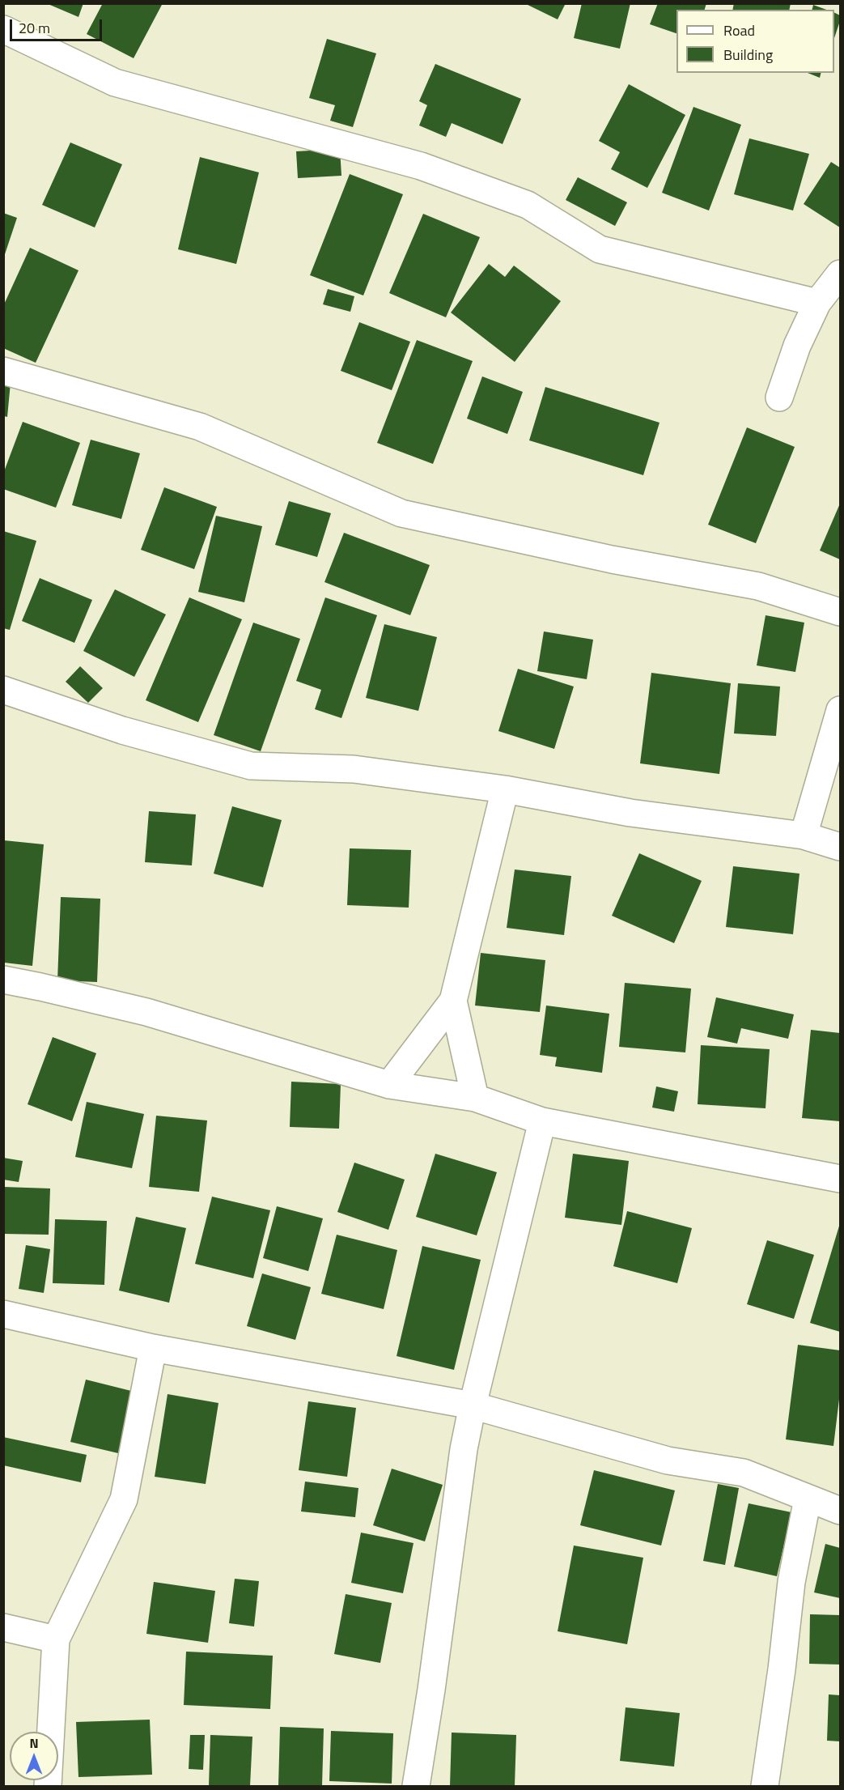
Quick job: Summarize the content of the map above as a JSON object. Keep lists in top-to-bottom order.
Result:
{
  "legend": ["Road", "Building"],
  "scale_bar": "20 m",
  "north": "top"
}
